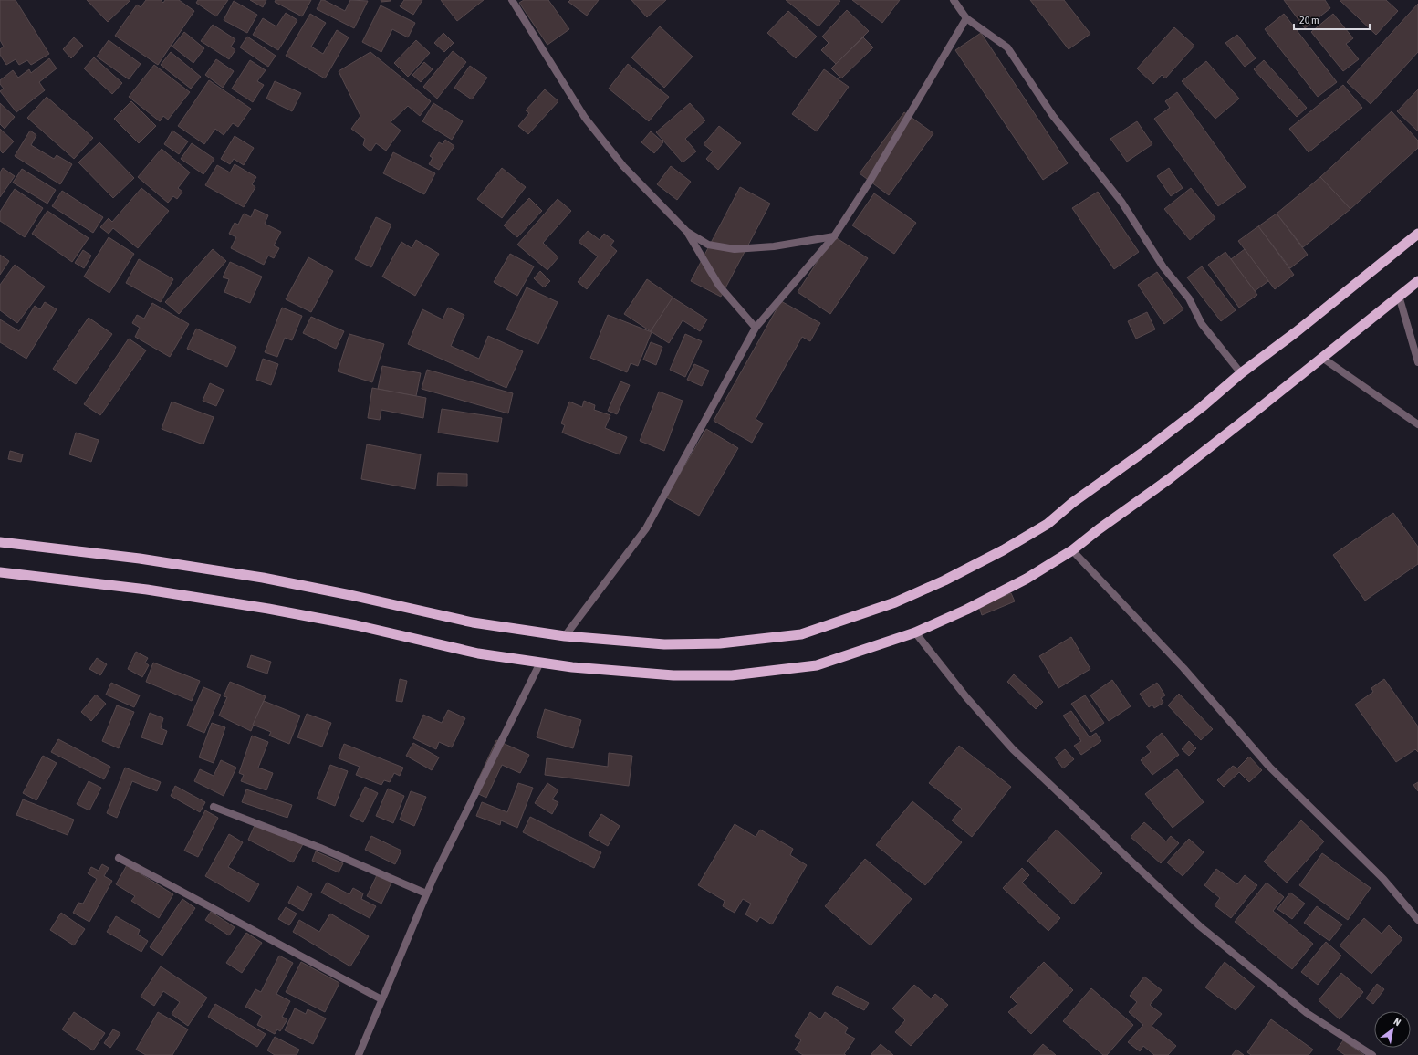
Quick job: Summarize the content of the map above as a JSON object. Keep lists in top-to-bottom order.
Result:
{
  "scale_bar": "20 m",
  "north": "top right"
}
